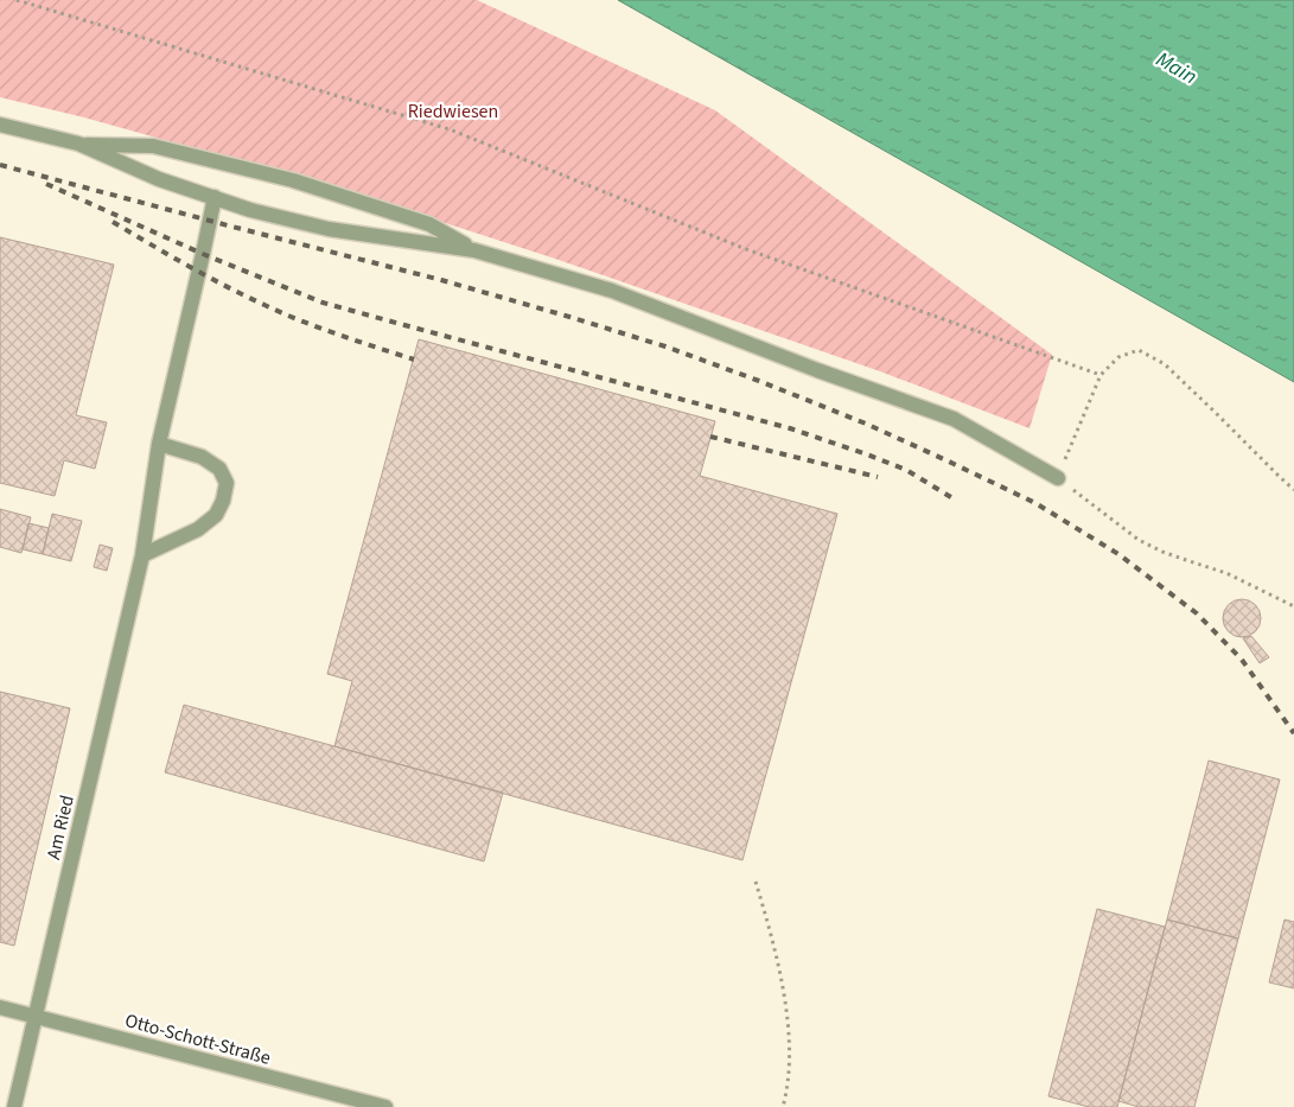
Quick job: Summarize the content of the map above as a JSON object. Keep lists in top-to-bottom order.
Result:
{
  "streets": {
    "street": ["Am Ried", "Otto-Schott-Straße"]
  },
  "crossings": [
    ["Am Ried", "Otto-Schott-Straße"]
  ],
  "water": ["Main"],
  "parks": ["Riedwiesen"]
}
